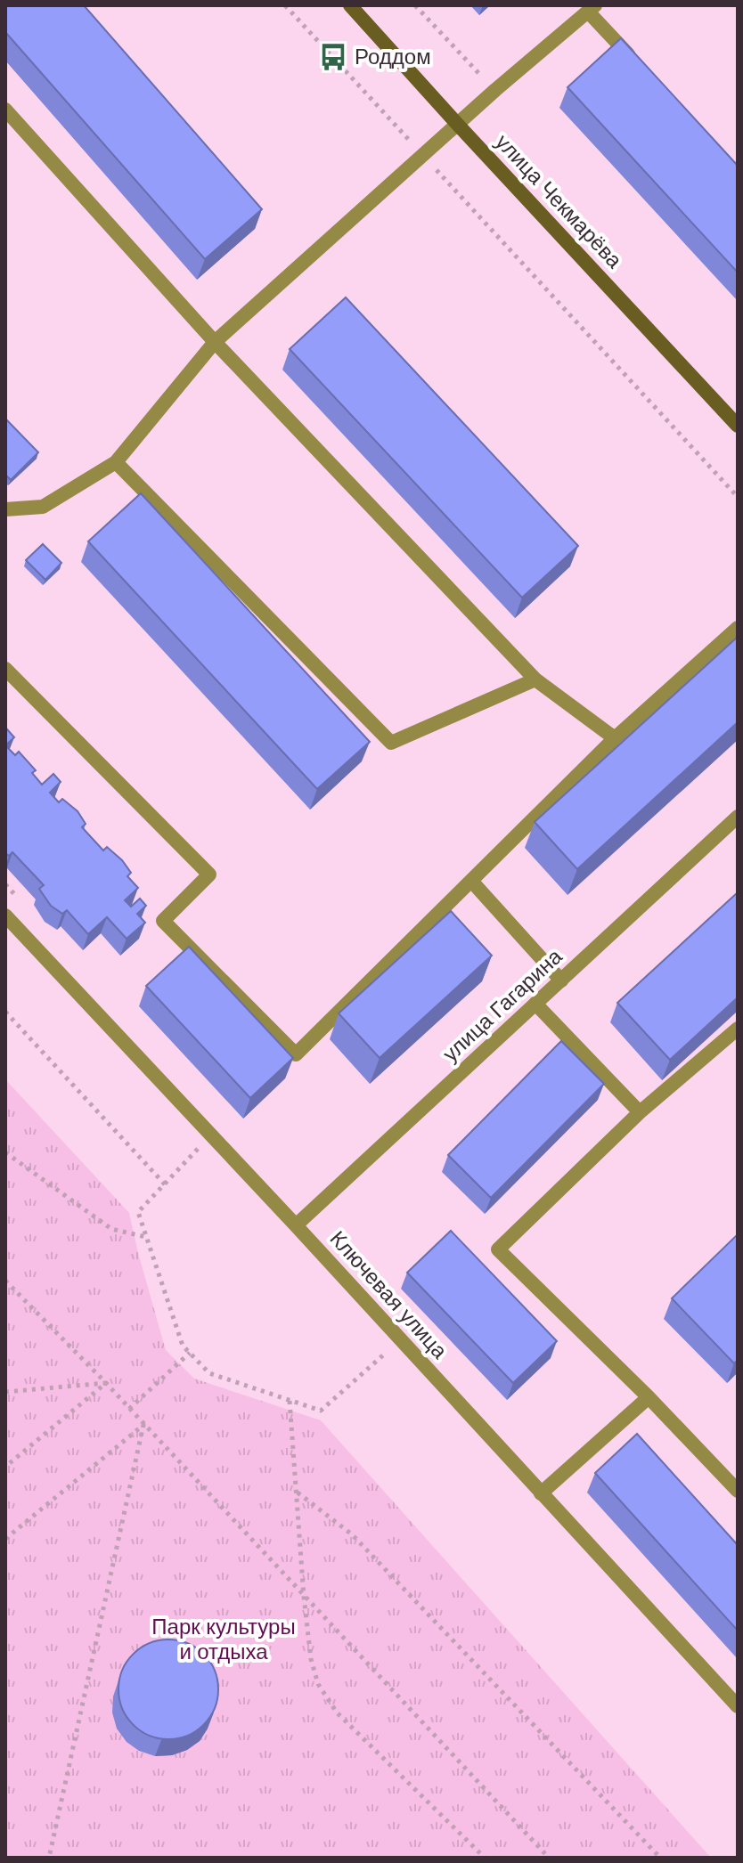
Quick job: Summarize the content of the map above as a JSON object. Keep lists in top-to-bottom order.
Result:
{
  "streets": {
    "main road": ["улица Чекмарёва"],
    "street": ["улица Гагарина", "Ключевая улица"]
  },
  "crossings": [
    ["улица Гагарина", "Ключевая улица"]
  ],
  "parks": ["Парк культуры и отдыха"],
  "places": {
    "bus stop": ["Роддом"]
  }
}
